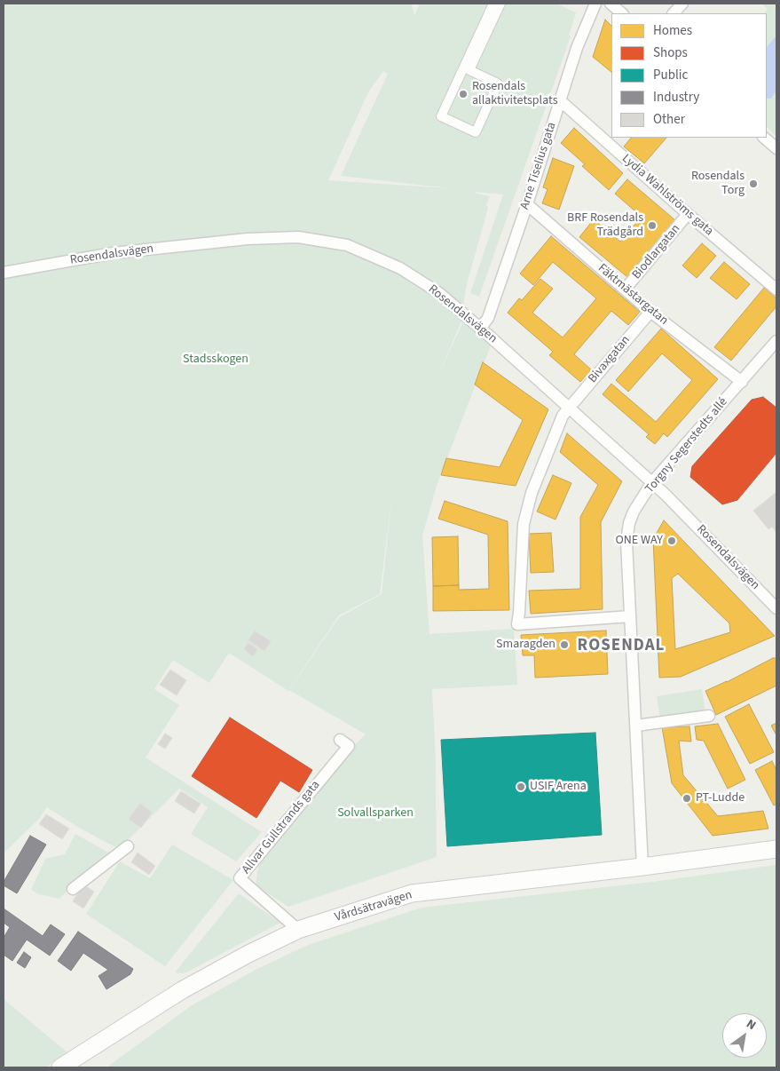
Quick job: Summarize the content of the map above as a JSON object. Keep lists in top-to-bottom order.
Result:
{
  "streets": {
    "main road": ["Vårdsätravägen"],
    "street": [
      "Arne Tiselius gata",
      "Lydia Wahlströms gata",
      "Biodlargatan",
      "Rosendalsvägen",
      "Fäktmästargatan",
      "Bivaxgatan",
      "Torgny Segerstedts allé",
      "Allvar Gullstrands gata"
    ]
  },
  "crossings": [
    ["Arne Tiselius gata", "Lydia Wahlströms gata"],
    ["Arne Tiselius gata", "Rosendalsvägen"],
    ["Arne Tiselius gata", "Fäktmästargatan"],
    ["Lydia Wahlströms gata", "Biodlargatan"],
    ["Biodlargatan", "Fäktmästargatan"],
    ["Rosendalsvägen", "Bivaxgatan"],
    ["Rosendalsvägen", "Torgny Segerstedts allé"],
    ["Fäktmästargatan", "Bivaxgatan"],
    ["Fäktmästargatan", "Torgny Segerstedts allé"],
    ["Torgny Segerstedts allé", "Vårdsätravägen"],
    ["Allvar Gullstrands gata", "Vårdsätravägen"]
  ],
  "districts": ["ROSENDAL"],
  "parks": ["Stadsskogen", "Solvallsparken"],
  "places": [
    "Rosendals allaktivitetsplats",
    "Rosendals Torg",
    "BRF Rosendals Trädgård",
    "ONE WAY",
    "Smaragden",
    "USIF Arena",
    "PT-Ludde"
  ],
  "legend": [
    "Homes",
    "Shops",
    "Public",
    "Industry",
    "Other"
  ],
  "north": "top right"
}
